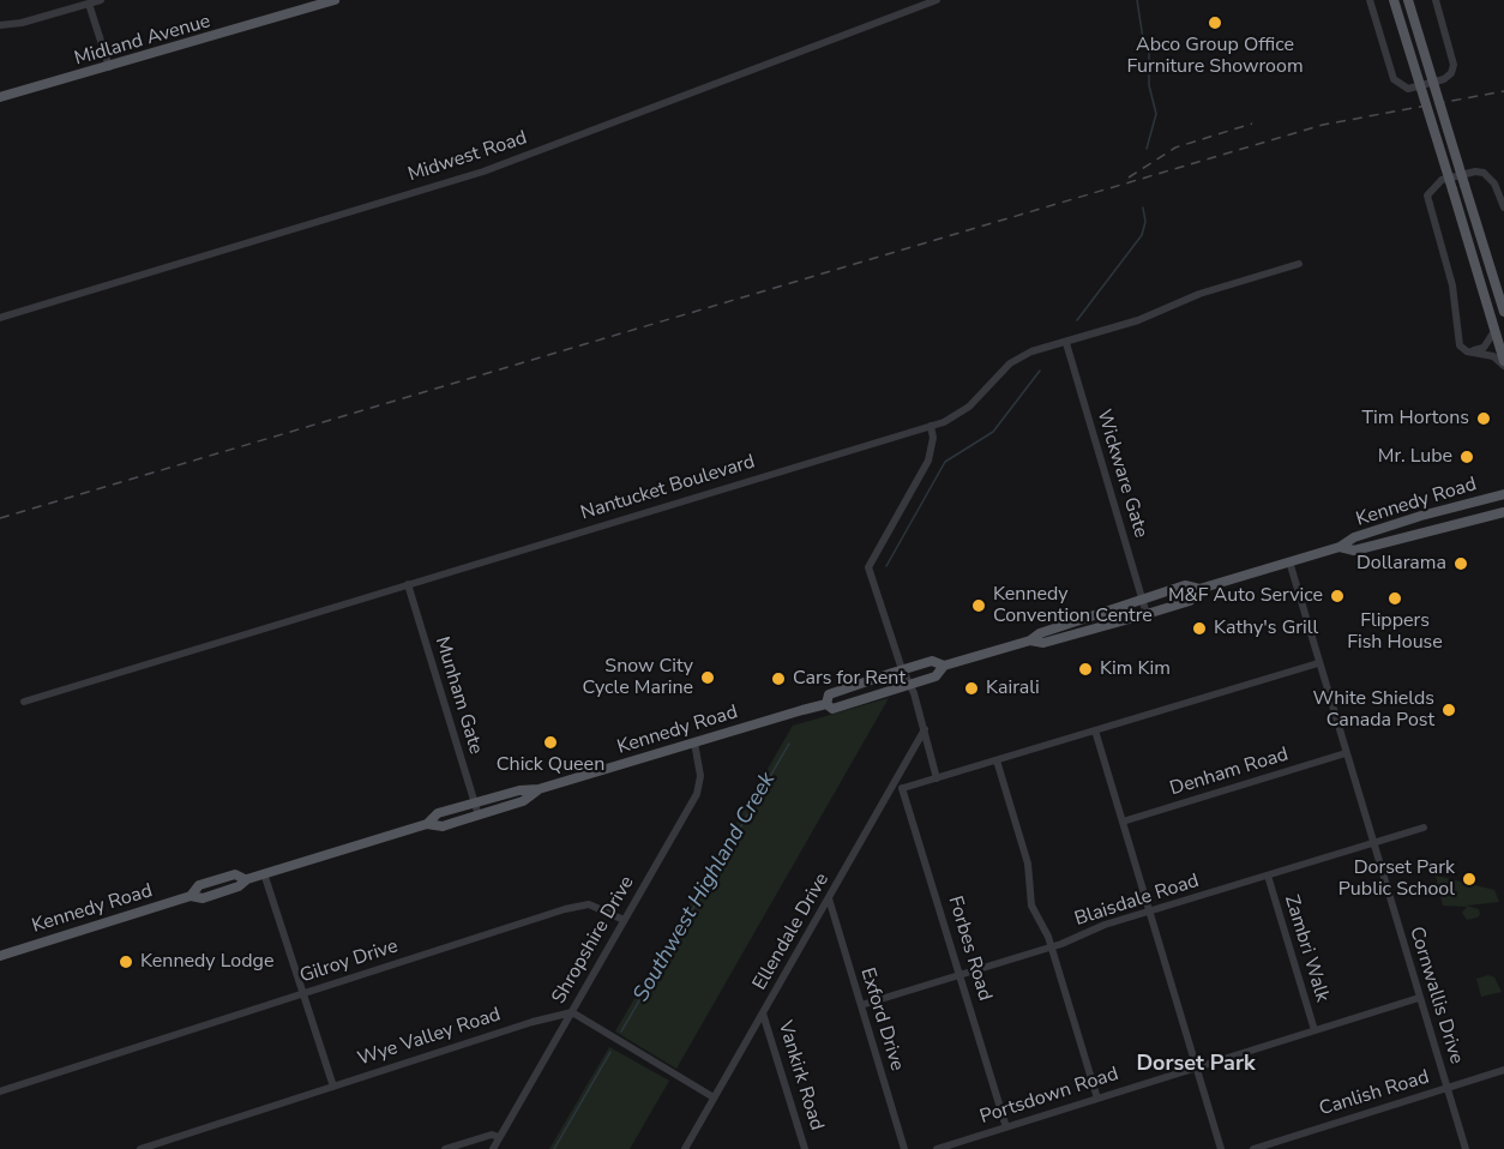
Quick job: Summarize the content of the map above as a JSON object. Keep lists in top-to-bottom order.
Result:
{
  "streets": {
    "main road": ["Midland Avenue", "Kennedy Road"],
    "street": [
      "Midwest Road",
      "Wickware Gate",
      "Nantucket Boulevard",
      "Munham Gate",
      "Denham Road",
      "Blaisdale Road",
      "Ellendale Drive",
      "Shropshire Drive",
      "Forbes Road",
      "Zambri Walk",
      "Gilroy Drive",
      "Cornwallis Drive",
      "Exford Drive",
      "Wye Valley Road",
      "Vankirk Road",
      "Canlish Road",
      "Portsdown Road"
    ]
  },
  "crossings": [
    ["Wickware Gate", "Nantucket Boulevard"],
    ["Wickware Gate", "Kennedy Road"],
    ["Nantucket Boulevard", "Munham Gate"],
    ["Kennedy Road", "Munham Gate"],
    ["Kennedy Road", "Shropshire Drive"],
    ["Kennedy Road", "Cornwallis Drive"],
    ["Denham Road", "Cornwallis Drive"],
    ["Blaisdale Road", "Forbes Road"],
    ["Blaisdale Road", "Zambri Walk"],
    ["Blaisdale Road", "Cornwallis Drive"],
    ["Blaisdale Road", "Exford Drive"],
    ["Ellendale Drive", "Exford Drive"],
    ["Ellendale Drive", "Vankirk Road"],
    ["Shropshire Drive", "Gilroy Drive"],
    ["Shropshire Drive", "Wye Valley Road"],
    ["Forbes Road", "Portsdown Road"],
    ["Zambri Walk", "Portsdown Road"],
    ["Cornwallis Drive", "Canlish Road"],
    ["Cornwallis Drive", "Portsdown Road"]
  ],
  "districts": ["Dorset Park"],
  "water": ["Southwest Highland Creek"],
  "places": [
    "Abco Group Office Furniture Showroom",
    "Tim Hortons",
    "Mr. Lube",
    "Dollarama",
    "M&F Auto Service",
    "Flippers Fish House",
    "Kennedy Convention Centre",
    "Kathy's Grill",
    "Kim Kim",
    "Snow City Cycle Marine",
    "Cars for Rent",
    "Kairali",
    "White Shields Canada Post",
    "Chick Queen",
    "Dorset Park Public School",
    "Kennedy Lodge"
  ]
}
